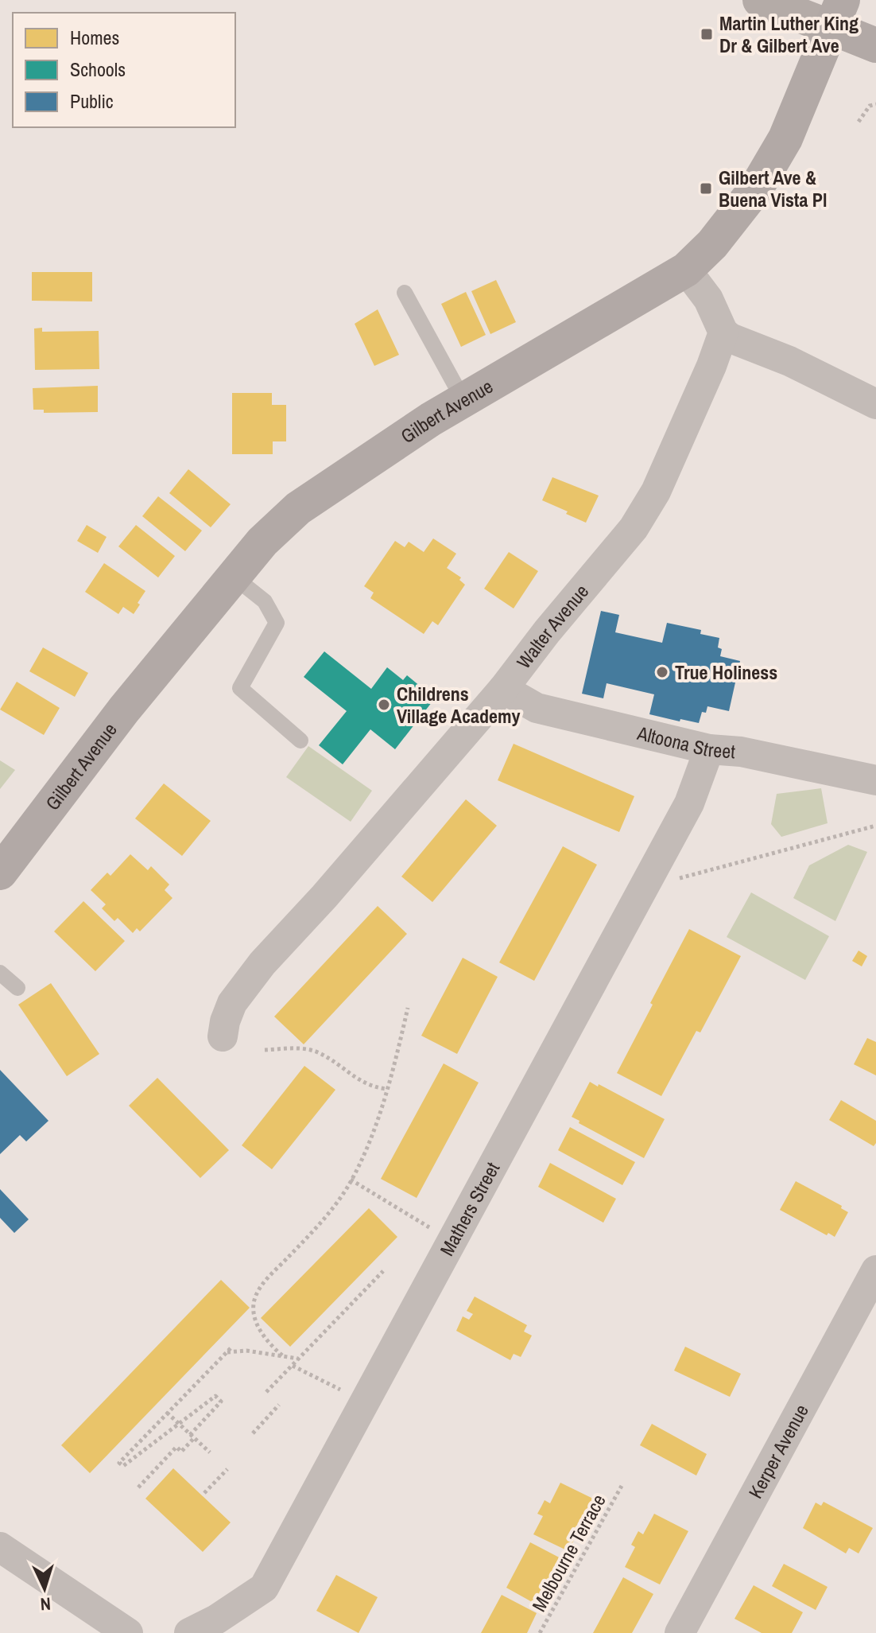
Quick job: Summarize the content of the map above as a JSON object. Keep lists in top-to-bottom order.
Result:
{
  "streets": {
    "main road": ["Gilbert Avenue"],
    "street": [
      "Walter Avenue",
      "Altoona Street",
      "Mathers Street",
      "Kerper Avenue"
    ],
    "path": ["Melbourne Terrace"]
  },
  "crossings": [
    ["Walter Avenue", "Altoona Street"],
    ["Altoona Street", "Mathers Street"]
  ],
  "places": {
    "transit": ["Martin Luther King Dr & Gilbert Ave", "Gilbert Ave & Buena Vista Pl"],
    "other": ["True Holiness", "Childrens Village Academy"]
  },
  "legend": ["Homes", "Schools", "Public"],
  "north": "bottom"
}
